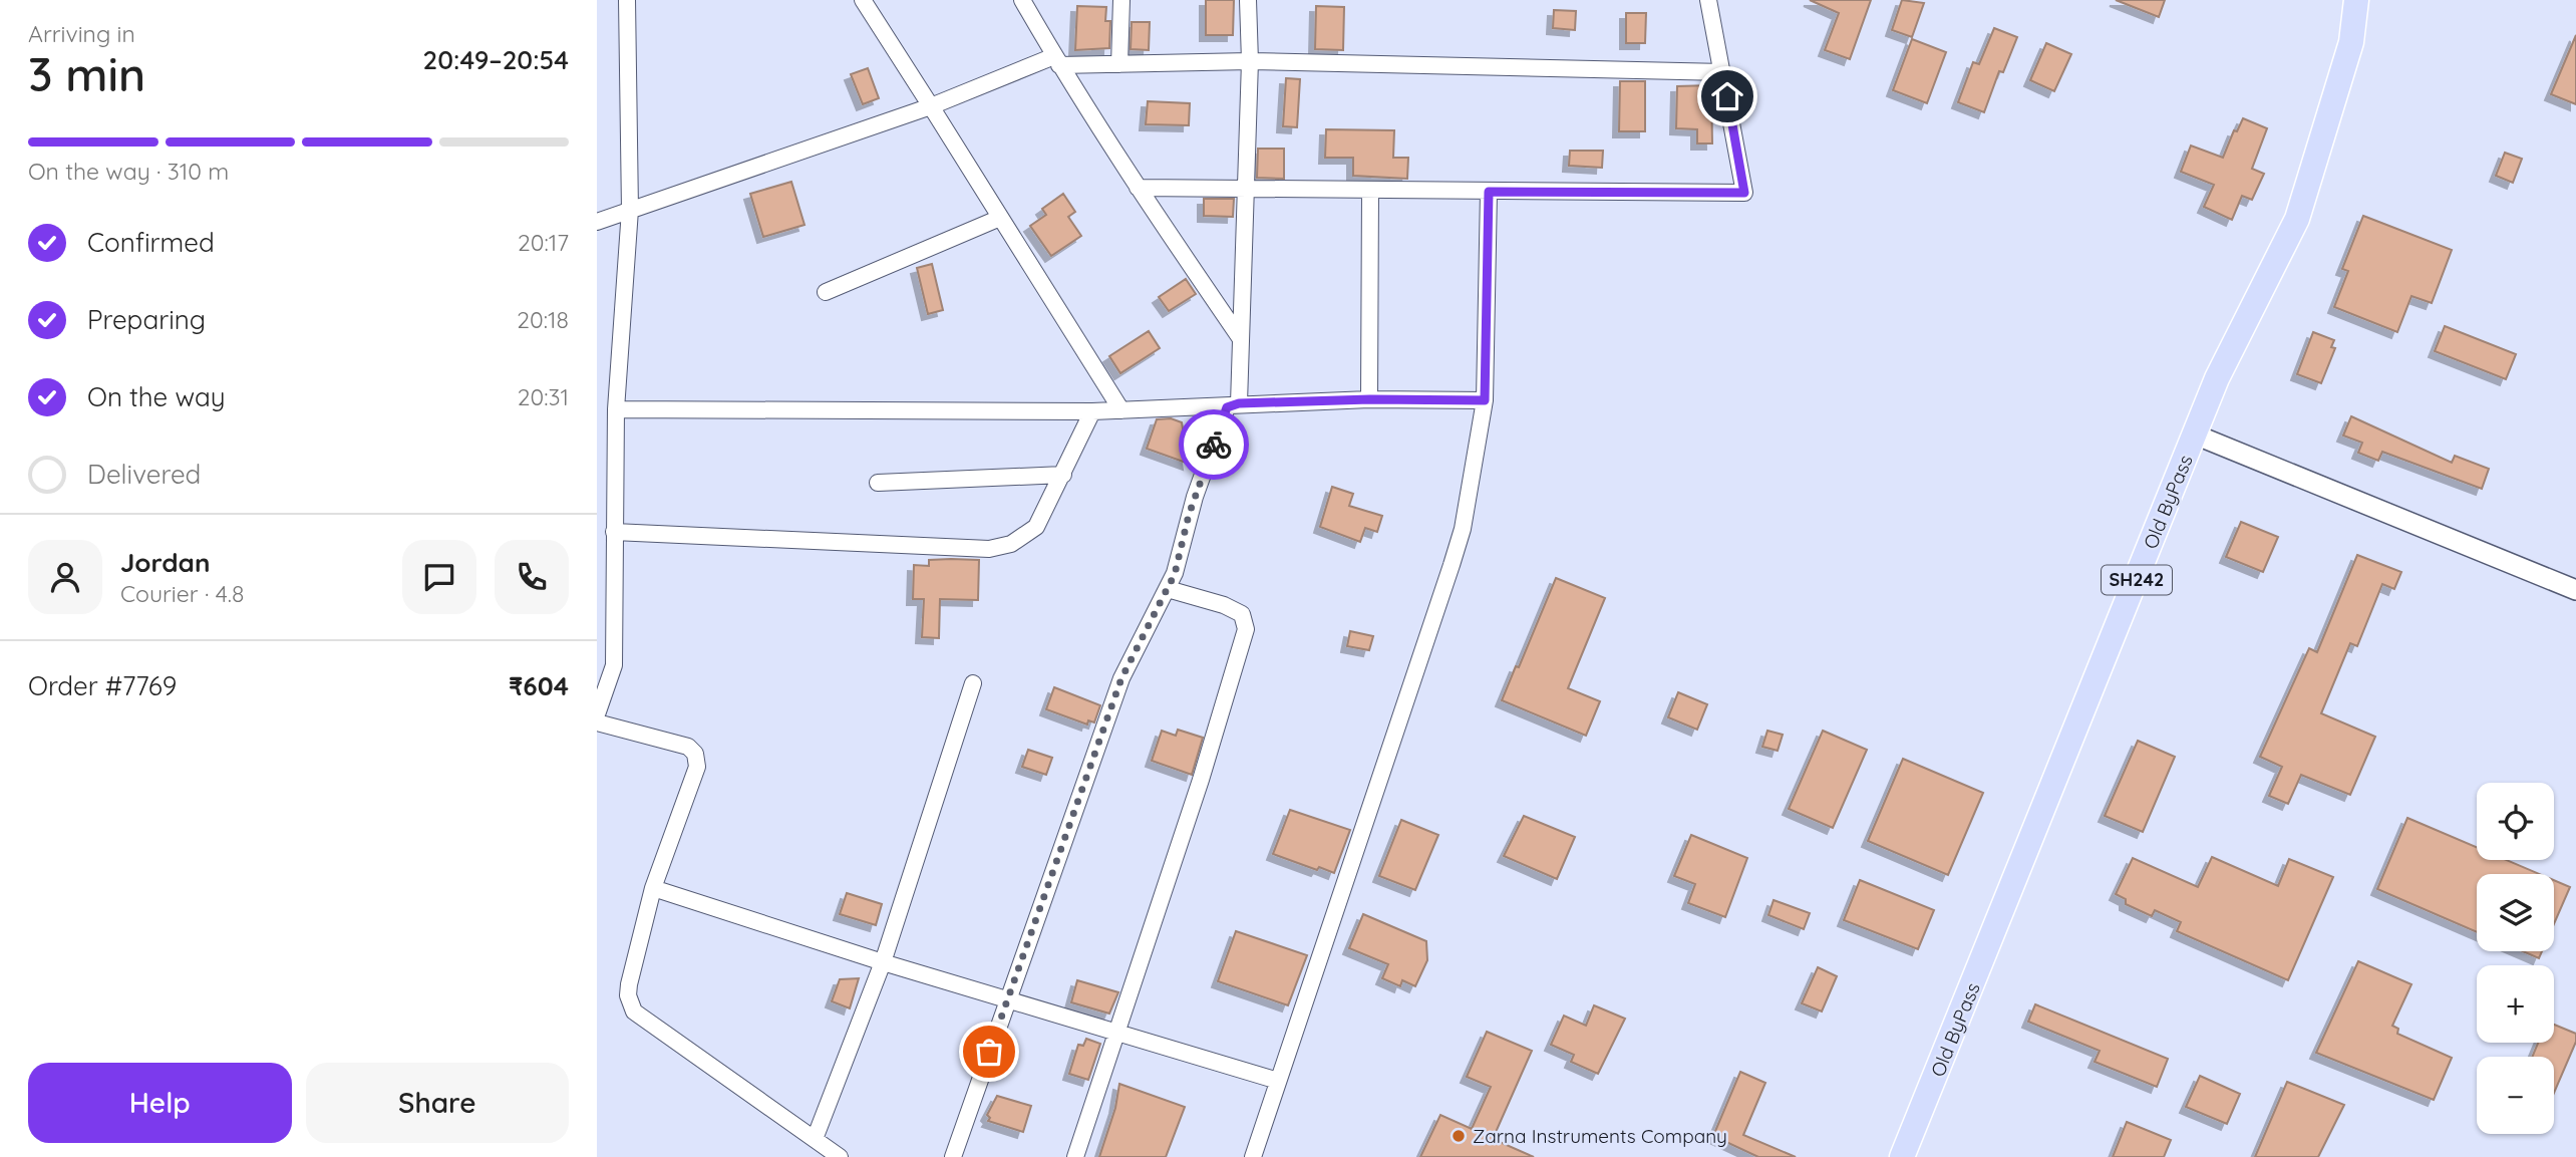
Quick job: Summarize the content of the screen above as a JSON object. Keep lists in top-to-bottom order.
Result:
{
  "streets": {
    "main road": ["Old ByPass", "SH242"]
  },
  "places": ["Zarna Instruments Company"],
  "page": {
    "heading": ["3 min", "Arriving in", "20:49–20:54"],
    "panel": [
      "Jordan",
      "Courier · 4.8",
      "Order #7769",
      "₹604"
    ],
    "bar": "On the way · 310 m",
    "list": [
      ["Confirmed", "20:17"],
      ["Preparing", "20:18"],
      ["On the way", "20:31"],
      "Delivered"
    ],
    "map_buttons": ["+", "−"],
    "buttons": ["Help", "Share"]
  }
}
